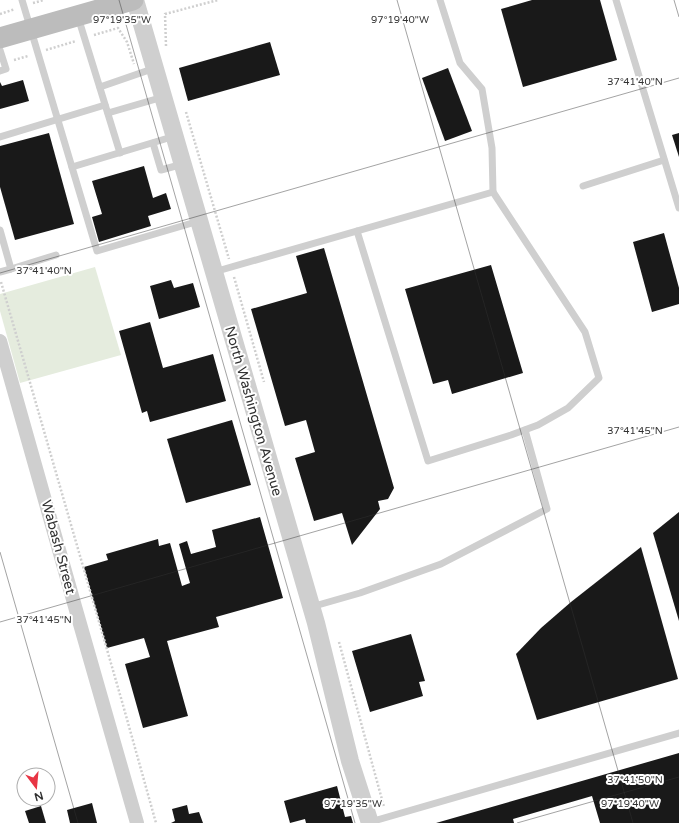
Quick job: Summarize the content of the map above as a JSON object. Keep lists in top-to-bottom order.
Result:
{
  "streets": {
    "street": ["North Washington Avenue", "Wabash Street"]
  },
  "north": "bottom",
  "coordinates": [
    "97°19'35\"W",
    "97°19'40\"W",
    "37°41'40\"N",
    "37°41'45\"N",
    "37°41'50\"N"
  ]
}
